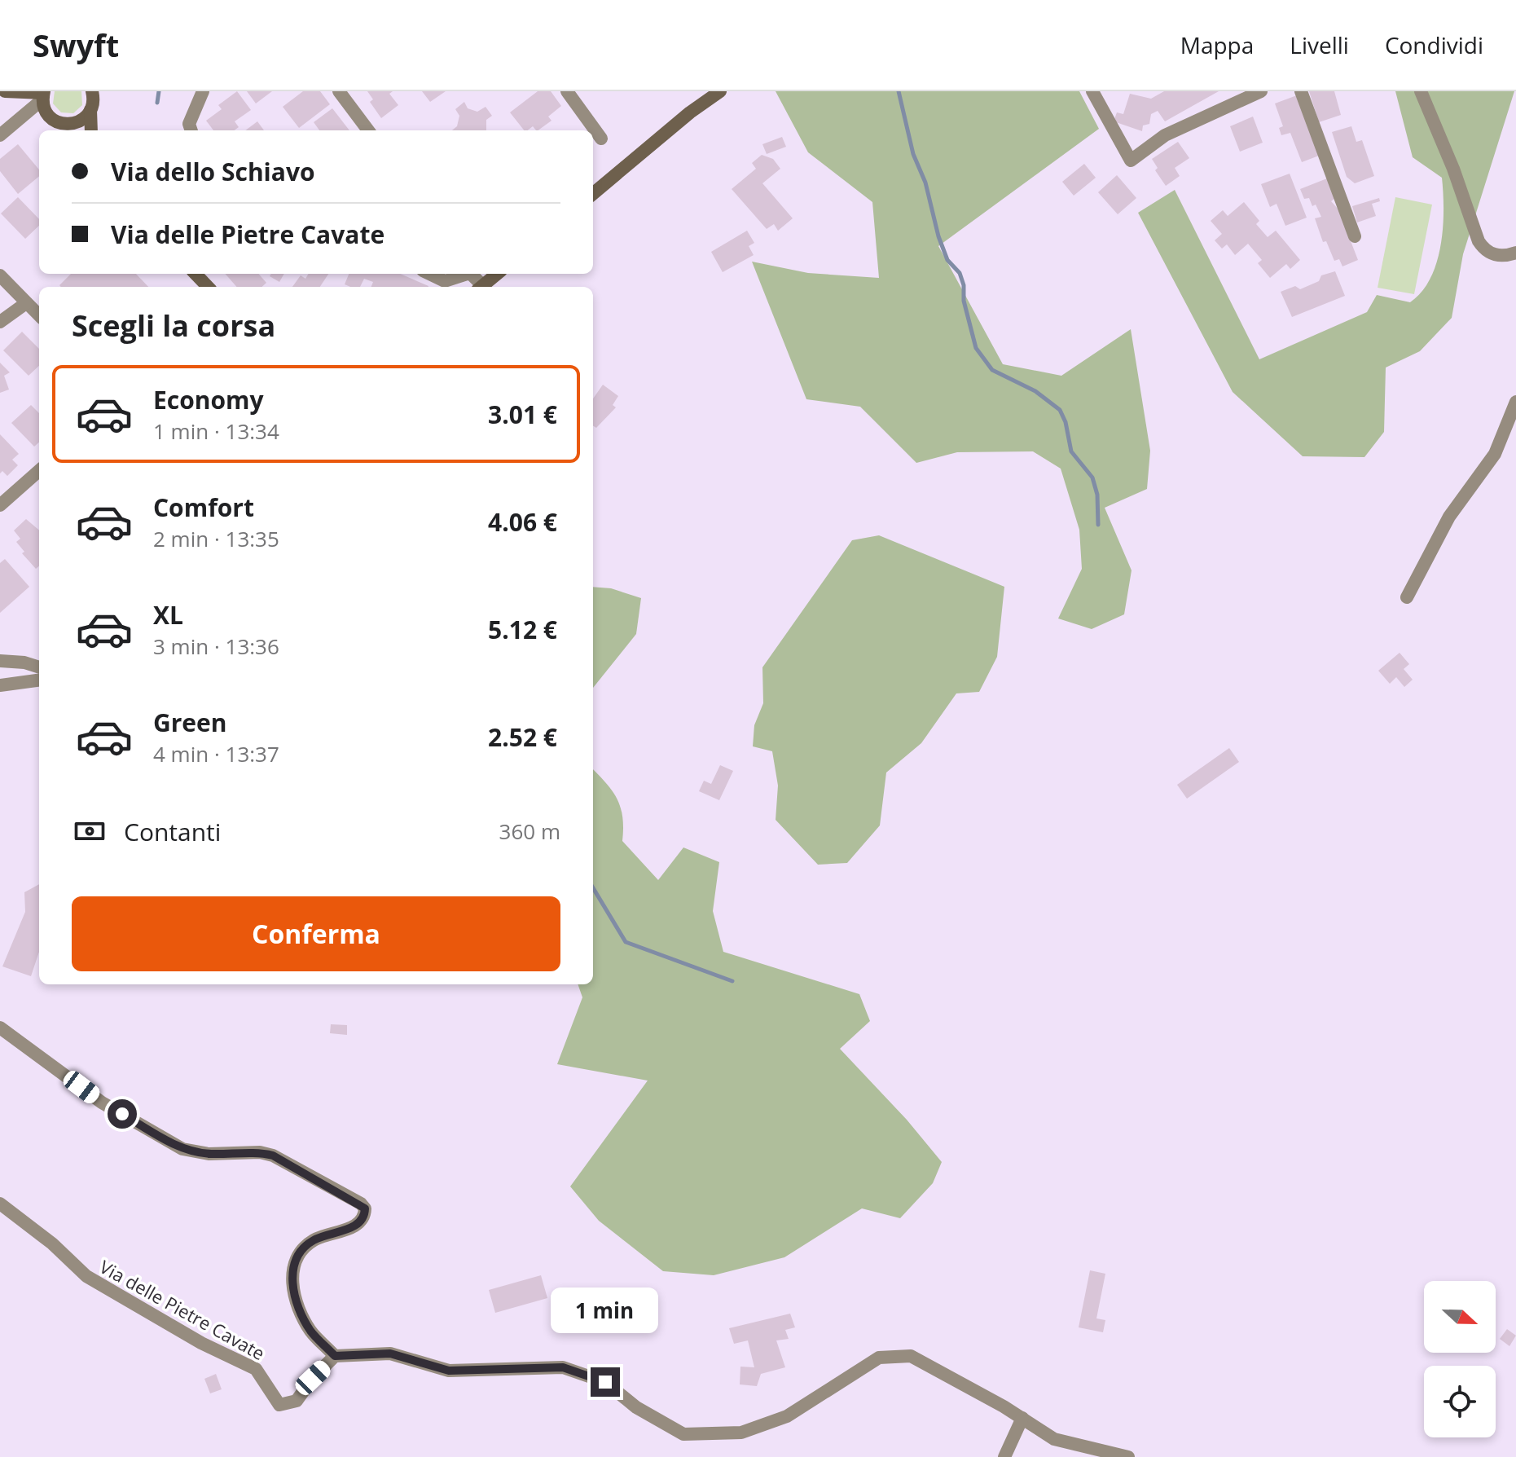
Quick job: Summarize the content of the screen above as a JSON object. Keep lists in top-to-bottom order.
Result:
{
  "streets": {
    "street": ["Via delle Pietre Cavate"]
  },
  "north": "right",
  "page": {
    "header": "Swyft",
    "nav": ["Mappa", "Livelli", "Condividi"],
    "banner": ["Via dello Schiavo", "Via delle Pietre Cavate"],
    "heading": "Scegli la corsa",
    "list": [
      {
        "name": "Economy",
        "note": "1 min · 13:34",
        "value": "3.01 €"
      },
      {
        "name": "Comfort",
        "note": "2 min · 13:35",
        "value": "4.06 €"
      },
      {
        "name": "XL",
        "note": "3 min · 13:36",
        "value": "5.12 €"
      },
      {
        "name": "Green",
        "note": "4 min · 13:37",
        "value": "2.52 €"
      }
    ],
    "pay": ["Contanti", "360 m"],
    "buttons": "Conferma",
    "bubble": "1 min"
  }
}
